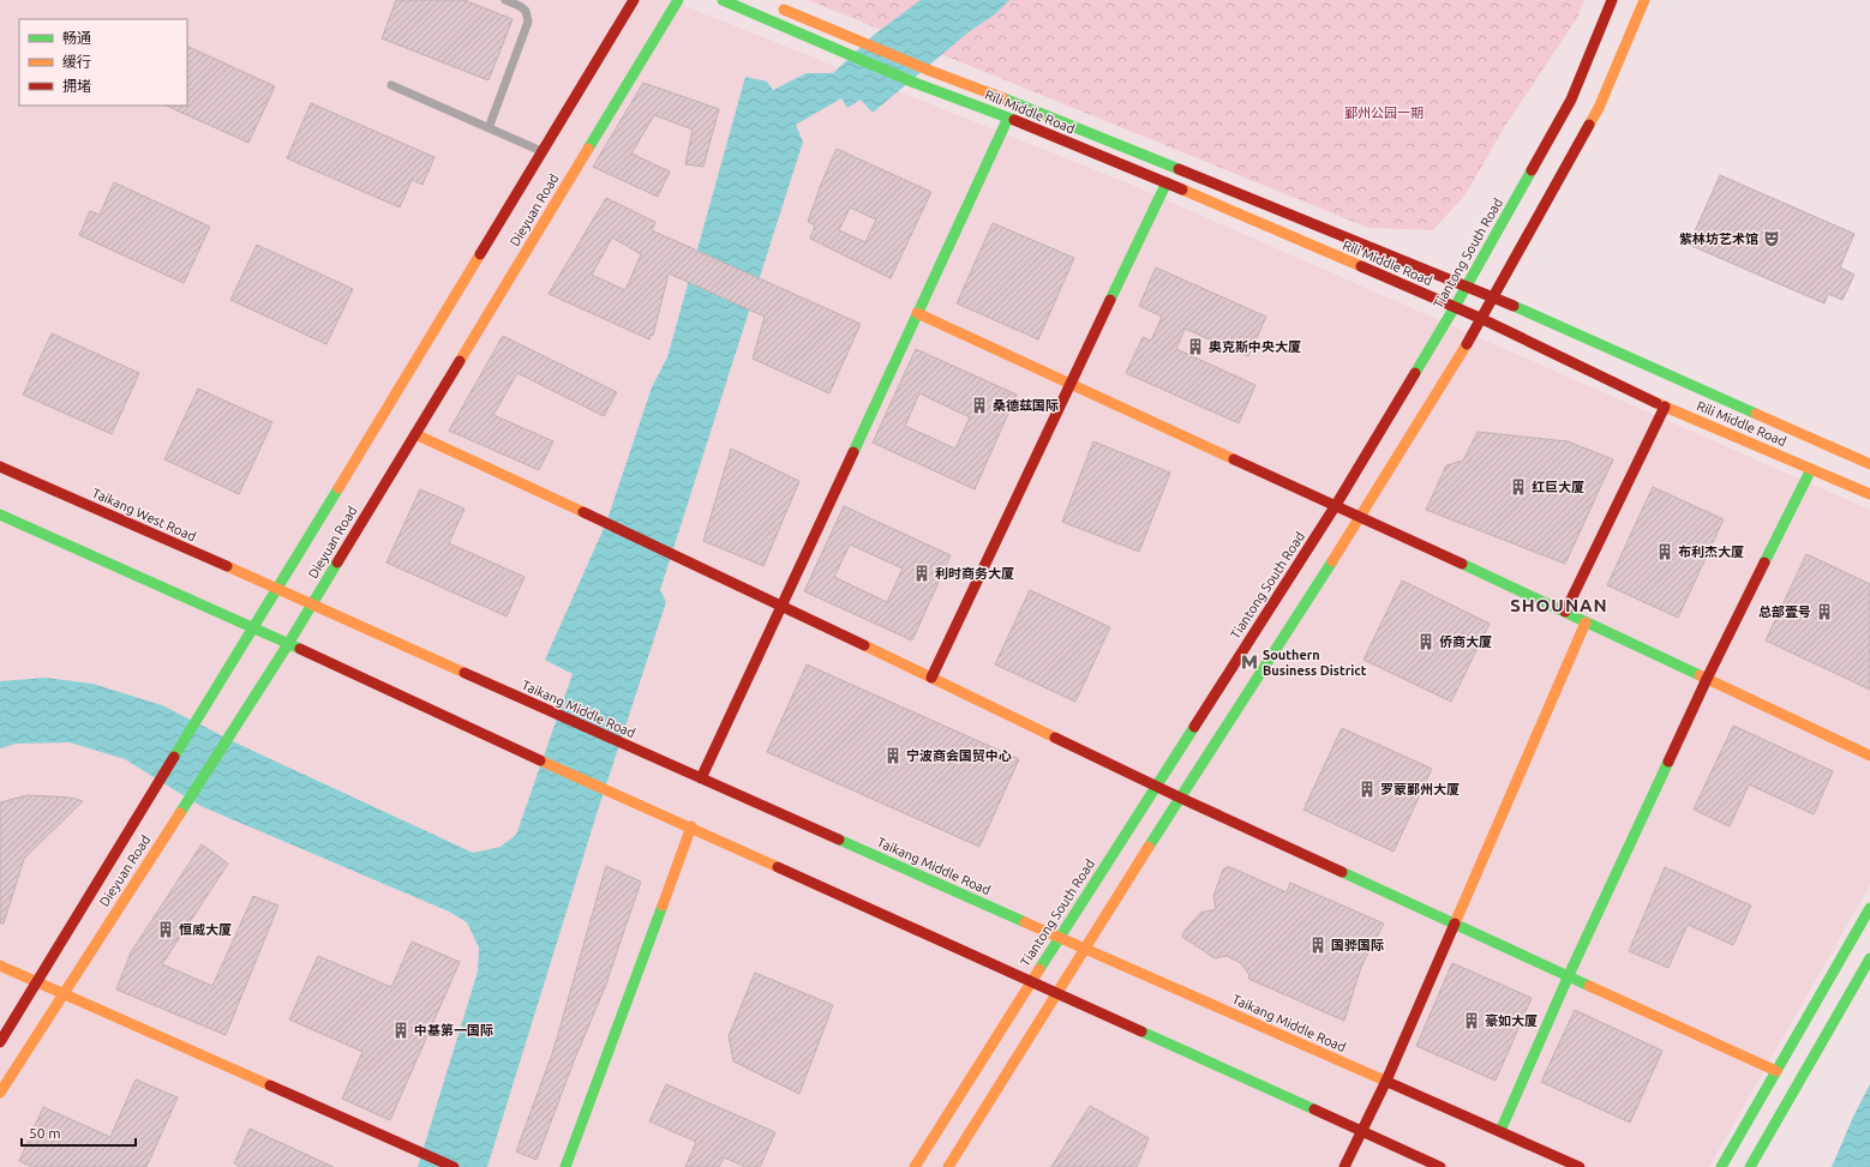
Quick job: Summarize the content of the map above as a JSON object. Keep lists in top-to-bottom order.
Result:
{
  "streets": {
    "street": [
      "Rili Middle Road",
      "Dieyuan Road",
      "Tiantong South Road",
      "Taikang West Road",
      "Taikang Middle Road"
    ]
  },
  "crossings": [
    ["Rili Middle Road", "Tiantong South Road"],
    ["Dieyuan Road", "Taikang West Road"],
    ["Dieyuan Road", "Taikang Middle Road"],
    ["Tiantong South Road", "Taikang Middle Road"],
    ["Taikang West Road", "Taikang Middle Road"]
  ],
  "districts": ["SHOUNAN"],
  "parks": ["鄞州公园一期"],
  "places": {
    "theatre": ["紫林坊艺术馆"],
    "building": [
      "奥克斯中央大厦",
      "桑德兹国际",
      "红巨大厦",
      "布利杰大厦",
      "利时商务大厦",
      "总部壹号",
      "侨商大厦",
      "宁波商会国贸中心",
      "罗蒙鄞州大厦",
      "恒威大厦",
      "国骅国际",
      "豪如大厦",
      "中基第一国际"
    ],
    "metro station": ["Southern Business District"]
  },
  "legend": ["畅通", "缓行", "拥堵"],
  "scale_bar": "50 m"
}
